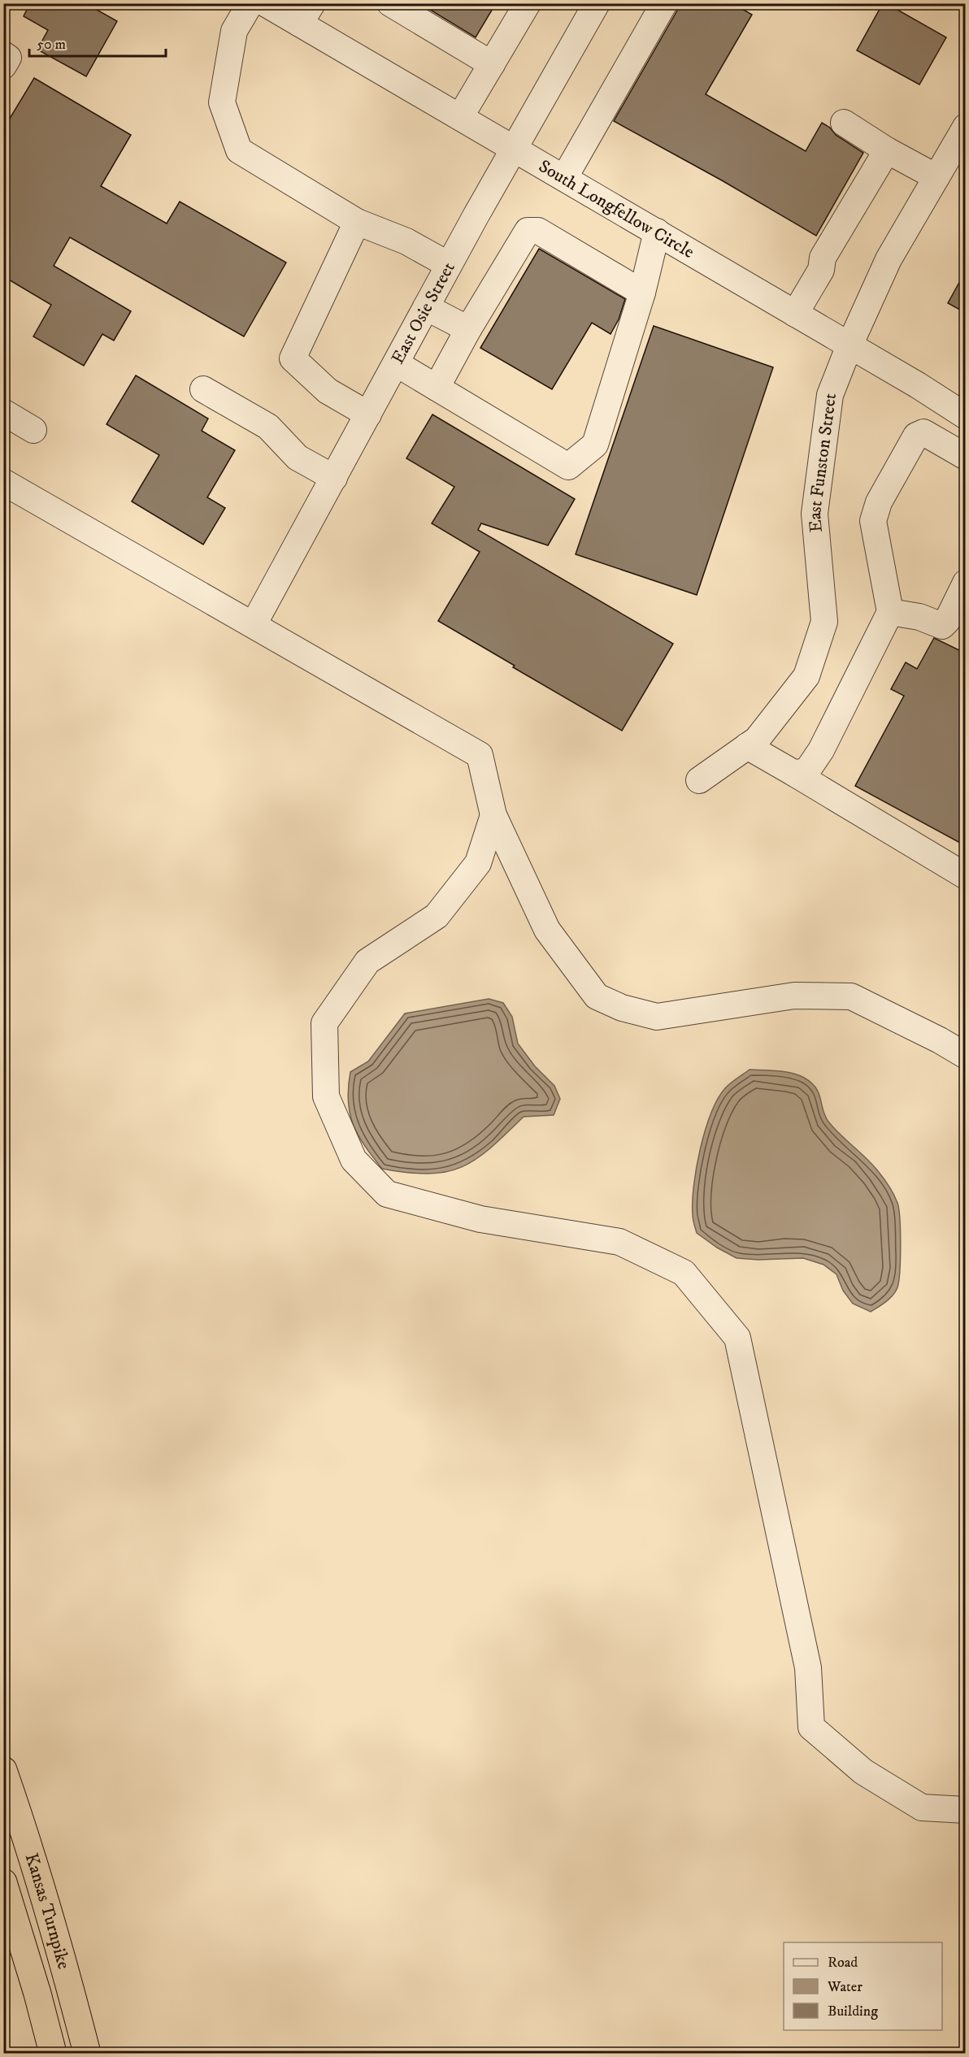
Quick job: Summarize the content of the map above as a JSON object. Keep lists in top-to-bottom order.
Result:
{
  "streets": {
    "highway": ["Kansas Turnpike"],
    "street": ["South Longfellow Circle", "East Osie Street", "East Funston Street"]
  },
  "crossings": [
    ["South Longfellow Circle", "East Osie Street"],
    ["South Longfellow Circle", "East Funston Street"]
  ],
  "legend": ["Road", "Water", "Building"],
  "scale_bar": "50 m"
}
